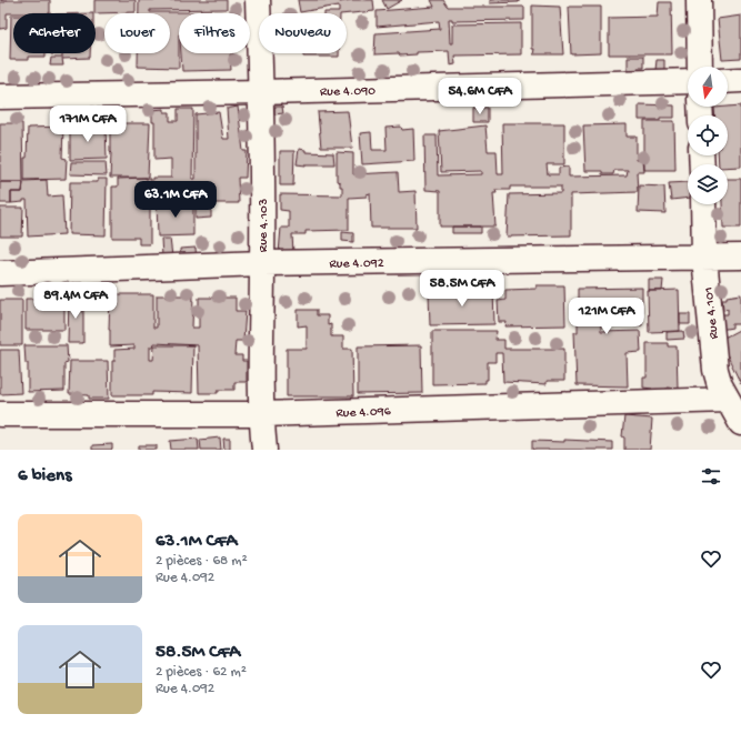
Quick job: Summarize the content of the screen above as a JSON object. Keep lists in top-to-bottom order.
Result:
{
  "streets": {
    "street": [
      "Rue 4.090",
      "Rue 4.103",
      "Rue 4.092",
      "Rue 4.101",
      "Rue 4.096"
    ]
  },
  "crossings": [
    ["Rue 4.090", "Rue 4.103"],
    ["Rue 4.103", "Rue 4.092"],
    ["Rue 4.103", "Rue 4.096"],
    ["Rue 4.092", "Rue 4.101"],
    ["Rue 4.101", "Rue 4.096"]
  ],
  "north": "bottom",
  "page": {
    "chip": [
      "Acheter",
      "Louer",
      "Filtres",
      "Nouveau"
    ],
    "price": [
      "54.6M CFA",
      "171M CFA",
      "63.1M CFA",
      "58.5M CFA",
      "89.4M CFA",
      "121M CFA"
    ],
    "heading": "6 biens",
    "list": [
      {
        "name": "63.1M CFA",
        "note": "2 pièces · 68 m² · Rue 4.092"
      },
      {
        "name": "58.5M CFA",
        "note": "2 pièces · 62 m² · Rue 4.092"
      }
    ]
  }
}
